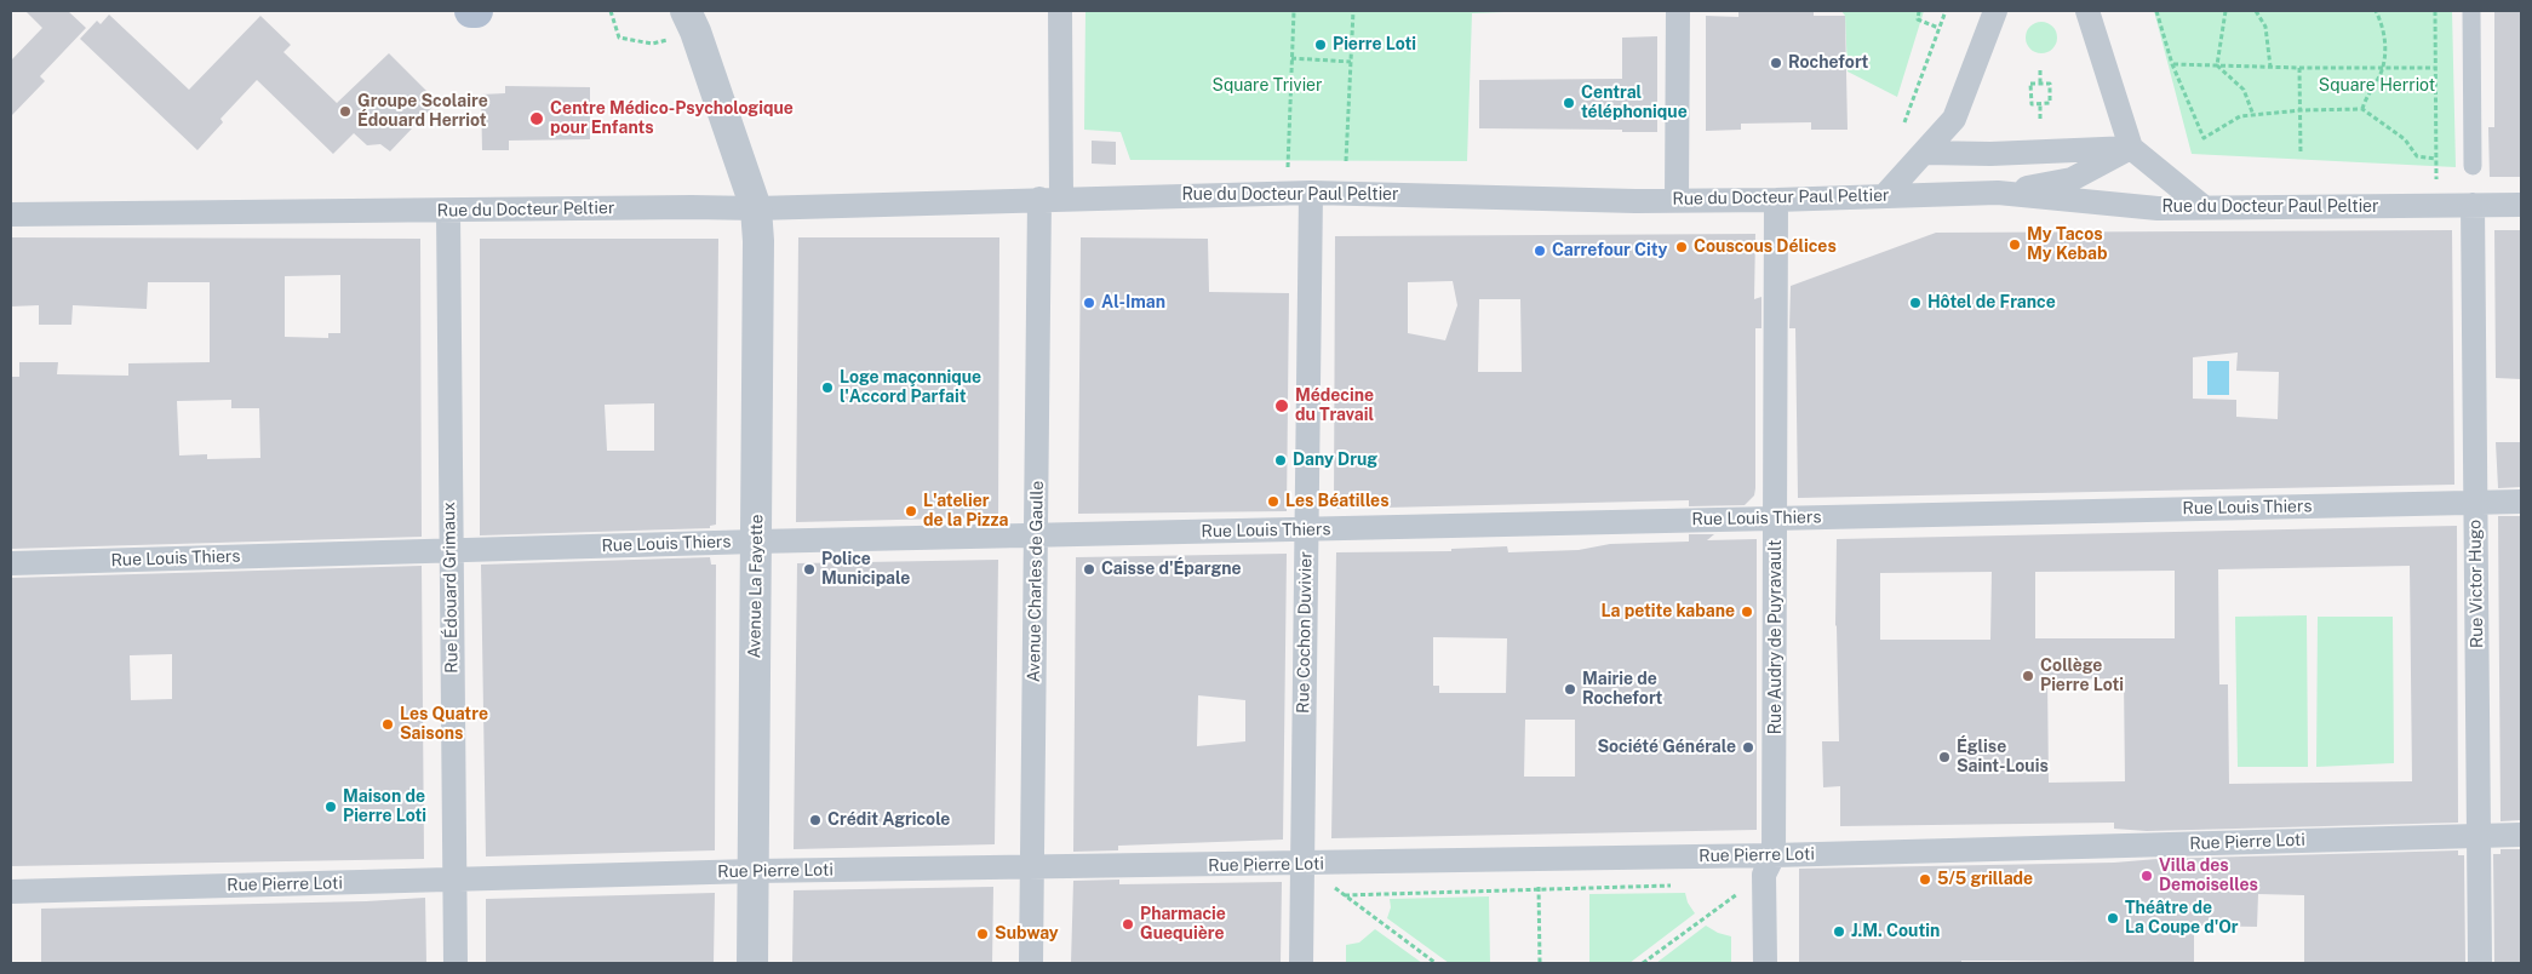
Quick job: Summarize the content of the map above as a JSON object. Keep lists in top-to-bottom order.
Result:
{
  "streets": {
    "street": [
      "Rue du Docteur Paul Peltier",
      "Rue du Docteur Peltier",
      "Rue Louis Thiers",
      "Avenue Charles de Gaulle",
      "Rue Victor Hugo",
      "Avenue La Fayette",
      "Rue Édouard Grimaux",
      "Rue Cochon Duvivier",
      "Rue Audry de Puyravault",
      "Rue Pierre Loti"
    ]
  },
  "crossings": [
    ["Rue du Docteur Paul Peltier", "Rue du Docteur Peltier"],
    ["Rue du Docteur Paul Peltier", "Avenue Charles de Gaulle"],
    ["Rue du Docteur Paul Peltier", "Rue Victor Hugo"],
    ["Rue du Docteur Paul Peltier", "Rue Cochon Duvivier"],
    ["Rue du Docteur Paul Peltier", "Rue Audry de Puyravault"],
    ["Rue du Docteur Peltier", "Avenue Charles de Gaulle"],
    ["Rue du Docteur Peltier", "Avenue La Fayette"],
    ["Rue du Docteur Peltier", "Rue Édouard Grimaux"],
    ["Rue Louis Thiers", "Avenue Charles de Gaulle"],
    ["Rue Louis Thiers", "Rue Victor Hugo"],
    ["Rue Louis Thiers", "Avenue La Fayette"],
    ["Rue Louis Thiers", "Rue Édouard Grimaux"],
    ["Rue Louis Thiers", "Rue Cochon Duvivier"],
    ["Rue Louis Thiers", "Rue Audry de Puyravault"],
    ["Avenue Charles de Gaulle", "Rue Pierre Loti"],
    ["Rue Victor Hugo", "Rue Pierre Loti"],
    ["Avenue La Fayette", "Rue Pierre Loti"],
    ["Rue Édouard Grimaux", "Rue Pierre Loti"],
    ["Rue Cochon Duvivier", "Rue Pierre Loti"],
    ["Rue Audry de Puyravault", "Rue Pierre Loti"]
  ],
  "parks": ["Square Trivier", "Square Herriot"],
  "places": [
    "Pierre Loti",
    "Rochefort",
    "Central téléphonique",
    "Groupe Scolaire Édouard Herriot",
    "Centre Médico-Psychologique pour Enfants",
    "My Tacos My Kebab",
    "Couscous Délices",
    "Carrefour City",
    "Al-Iman",
    "Hôtel de France",
    "Loge maçonnique l'Accord Parfait",
    "Médecine du Travail",
    "Dany Drug",
    "Les Béatilles",
    "L'atelier de la Pizza",
    "Police Municipale",
    "Caisse d'Épargne",
    "La petite kabane",
    "Collège Pierre Loti",
    "Mairie de Rochefort",
    "Les Quatre Saisons",
    "Société Générale",
    "Église Saint-Louis",
    "Maison de Pierre Loti",
    "Crédit Agricole",
    "Villa des Demoiselles",
    "5/5 grillade",
    "Théâtre de La Coupe d'Or",
    "Pharmacie Guequière",
    "J.M. Coutin",
    "Subway"
  ]
}
